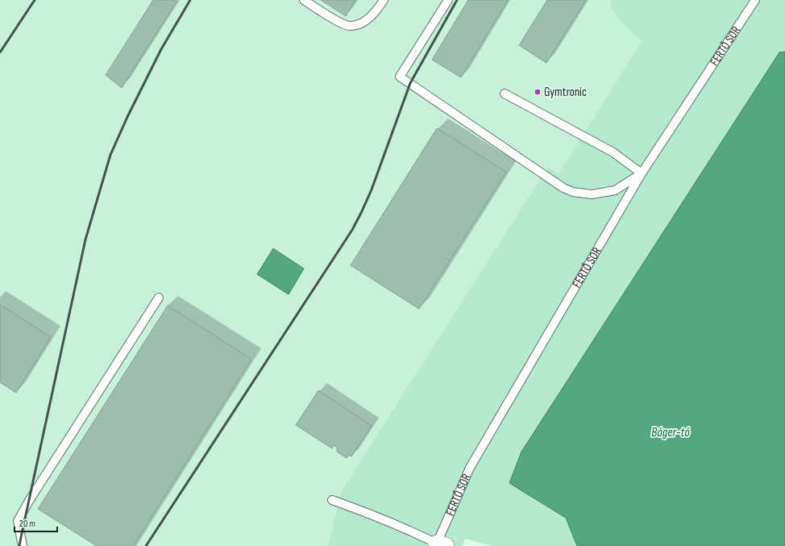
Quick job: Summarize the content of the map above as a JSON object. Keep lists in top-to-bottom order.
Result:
{
  "streets": {
    "lane": ["FERTŐ SOR"]
  },
  "water": ["Báger-tó"],
  "places": ["Gymtronic"],
  "scale_bar": "20 m"
}
